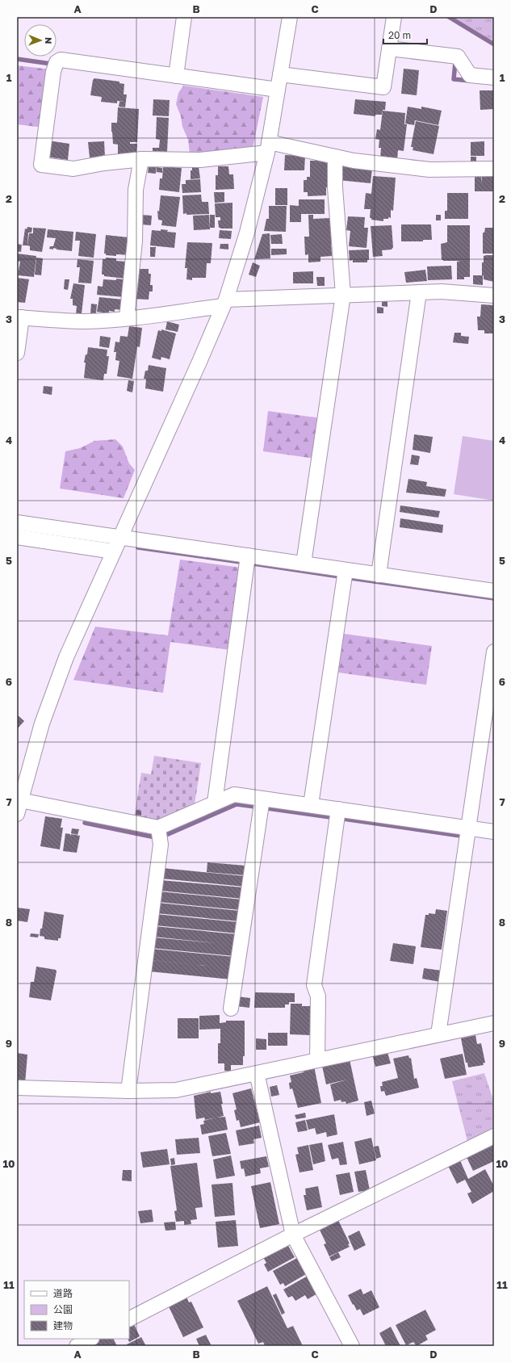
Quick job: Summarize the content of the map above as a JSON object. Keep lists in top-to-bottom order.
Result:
{
  "legend": ["道路", "公園", "建物"],
  "scale_bar": "20 m",
  "north": "right",
  "grid": {
    "columns": [
      "A",
      "B",
      "C",
      "D"
    ],
    "rows": [
      "1",
      "2",
      "3",
      "4",
      "5",
      "6",
      "7",
      "8",
      "9",
      "10",
      "11"
    ]
  }
}
